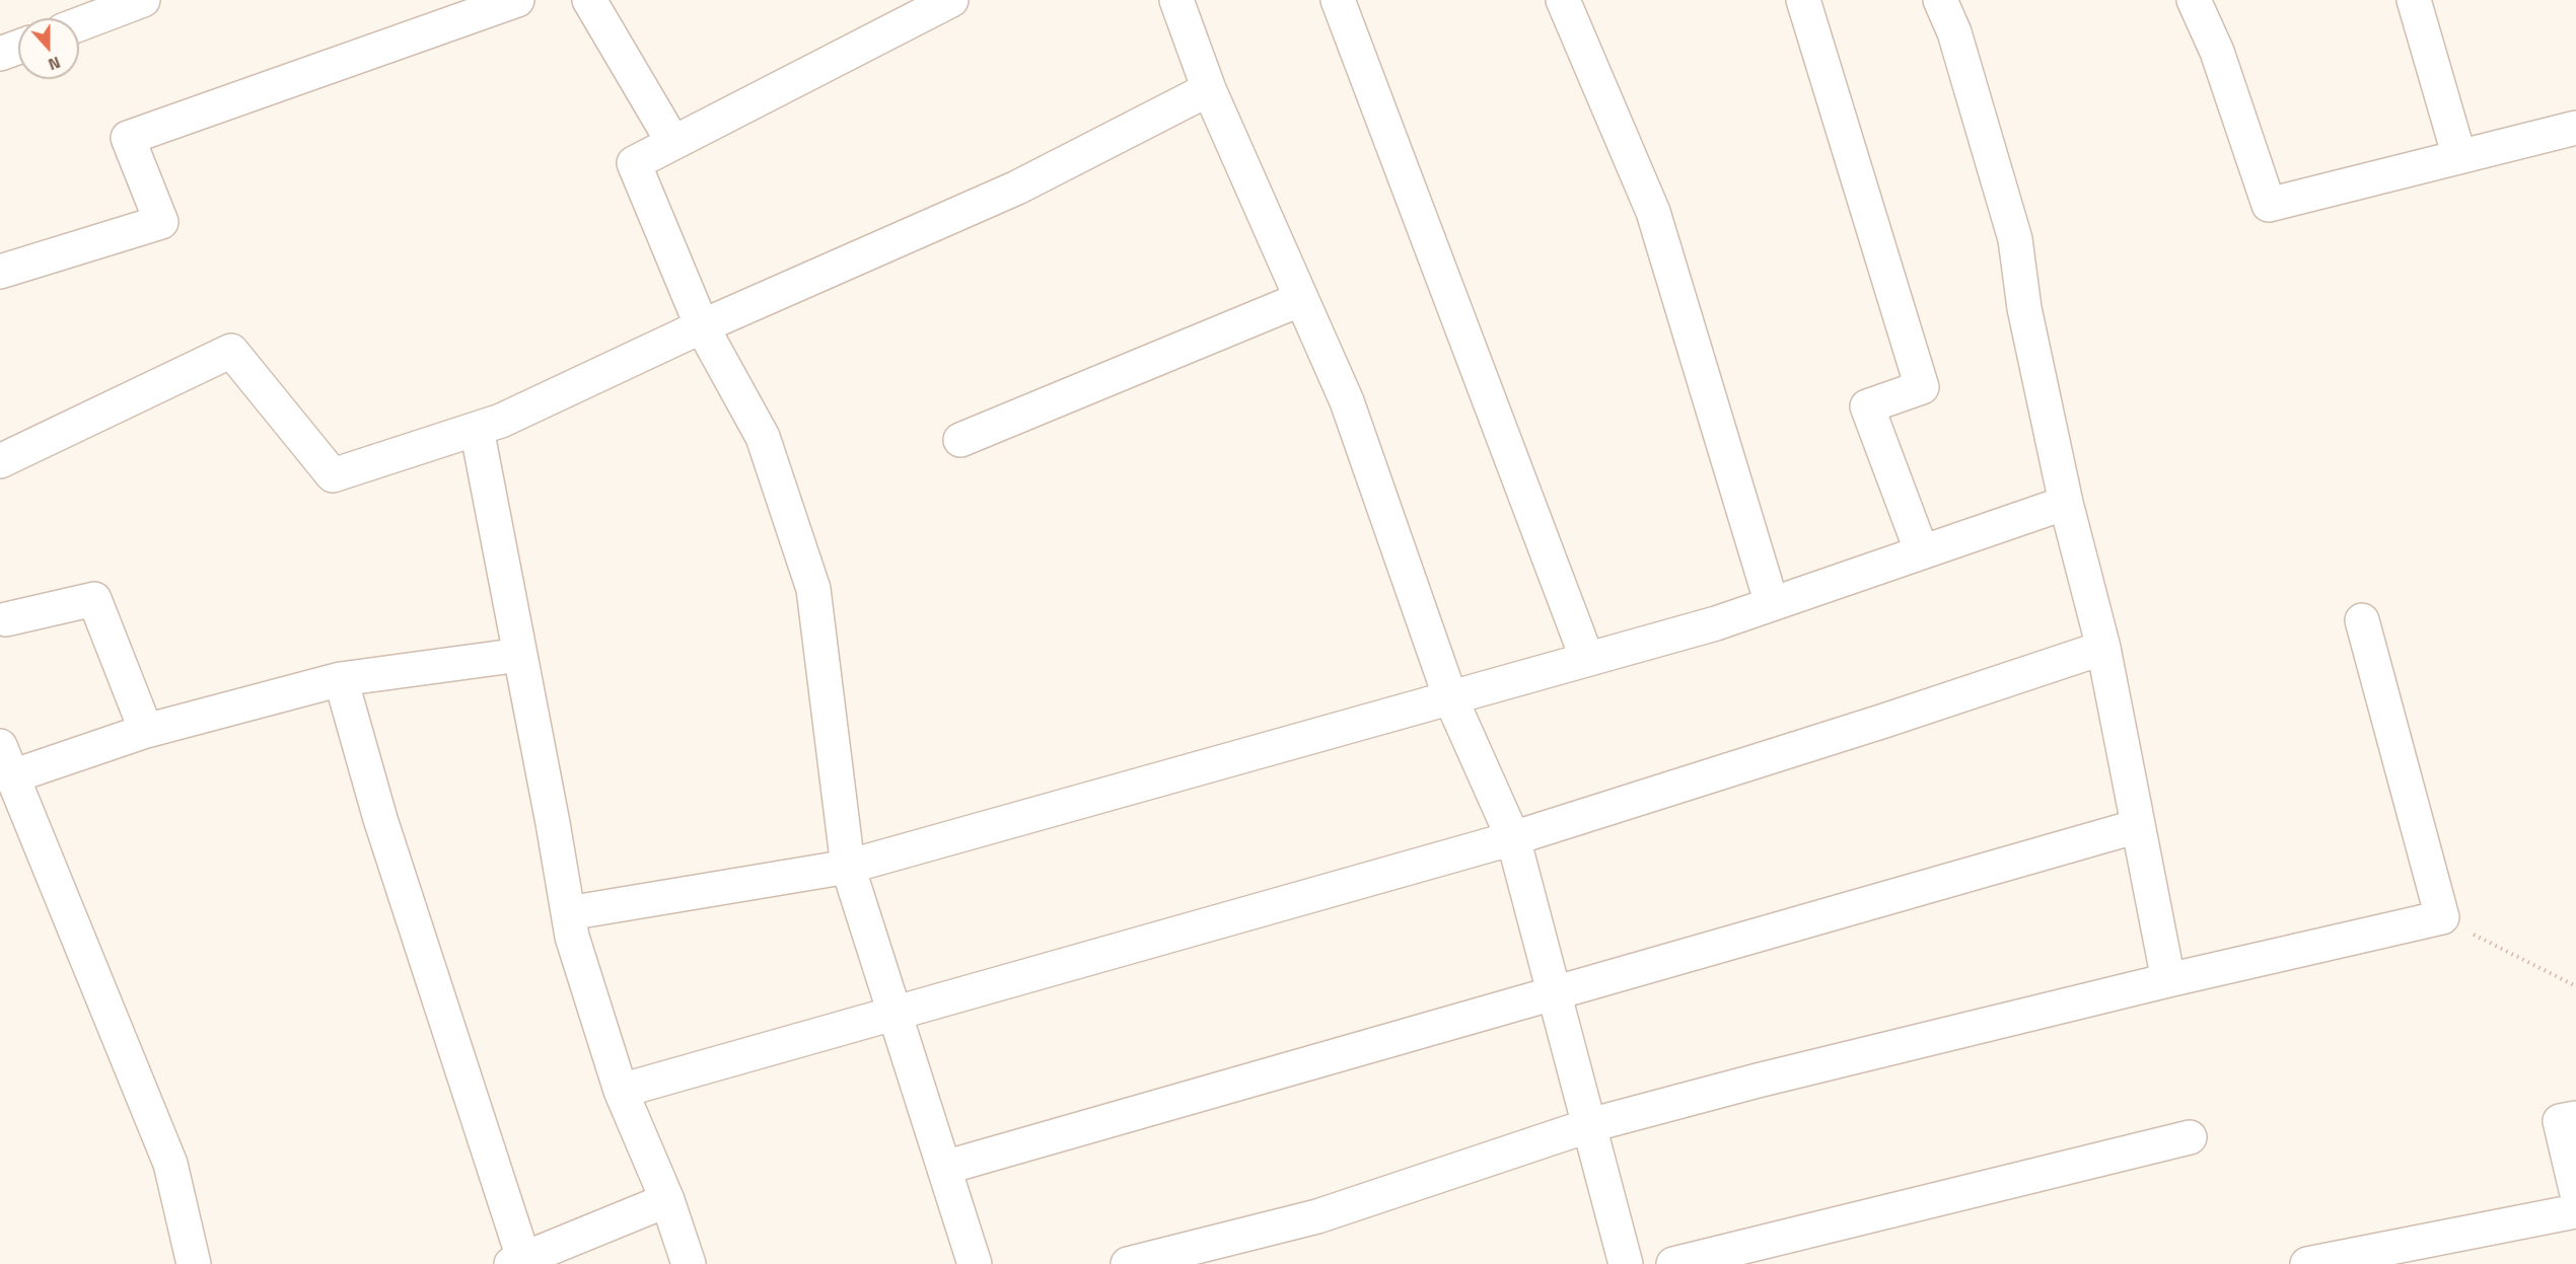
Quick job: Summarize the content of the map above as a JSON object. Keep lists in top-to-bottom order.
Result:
{
  "north": "bottom"
}
